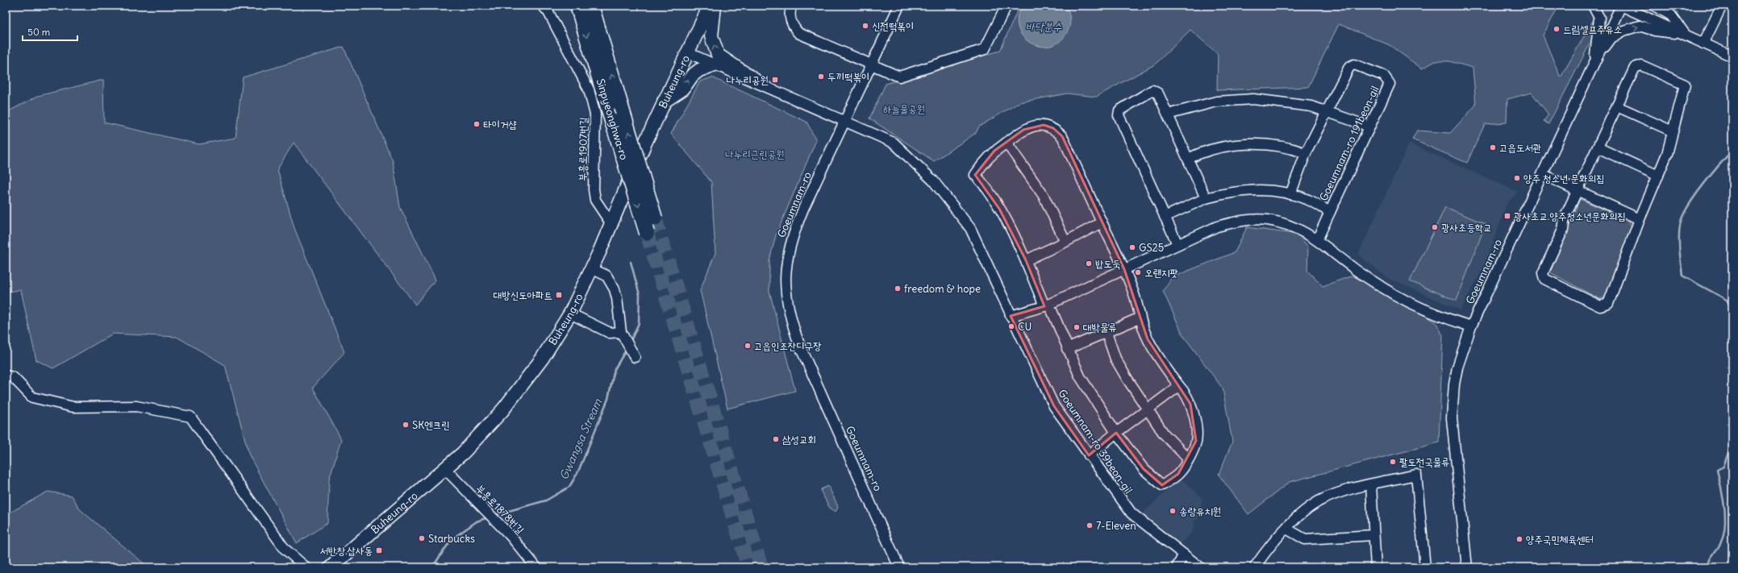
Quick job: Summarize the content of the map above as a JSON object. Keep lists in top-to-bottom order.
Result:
{
  "streets": {
    "highway": ["Sinpyeonghwa-ro"],
    "main road": ["Buheung-ro"],
    "street": [
      "Goeumnam-ro 191beon-gil",
      "부흥로1907번길",
      "Goeumnam-ro",
      "Goeumnam-ro 39beon-gil",
      "부흥로1878번길"
    ]
  },
  "crossings": [
    ["Buheung-ro", "부흥로1907번길"],
    ["Buheung-ro", "부흥로1878번길"],
    ["Goeumnam-ro", "Goeumnam-ro 39beon-gil"]
  ],
  "water": ["바닥분수", "Gwangsa Stream"],
  "parks": ["하늘물공원", "나누리근린공원"],
  "places": {
    "other": [
      "신전떡볶이",
      "드림셀프주유소",
      "두끼떡볶이",
      "타이거샵",
      "고읍도서관",
      "양주 청소년 문화의집",
      "광사초등학교",
      "GS25",
      "밥도둑",
      "오랜지팟",
      "freedom & hope",
      "CU",
      "대박물류",
      "고읍인조잔디구장",
      "SK엔크린",
      "삼성교회",
      "팔도전국물류",
      "송랑유치원",
      "7-Eleven",
      "Starbucks",
      "양주국민체육센터"
    ],
    "transit": [
      "나누리공원",
      "광사초교.양주청소년문화의집",
      "대방신도아파트",
      "서반창.삽사동"
    ]
  },
  "scale_bar": "50 m"
}
